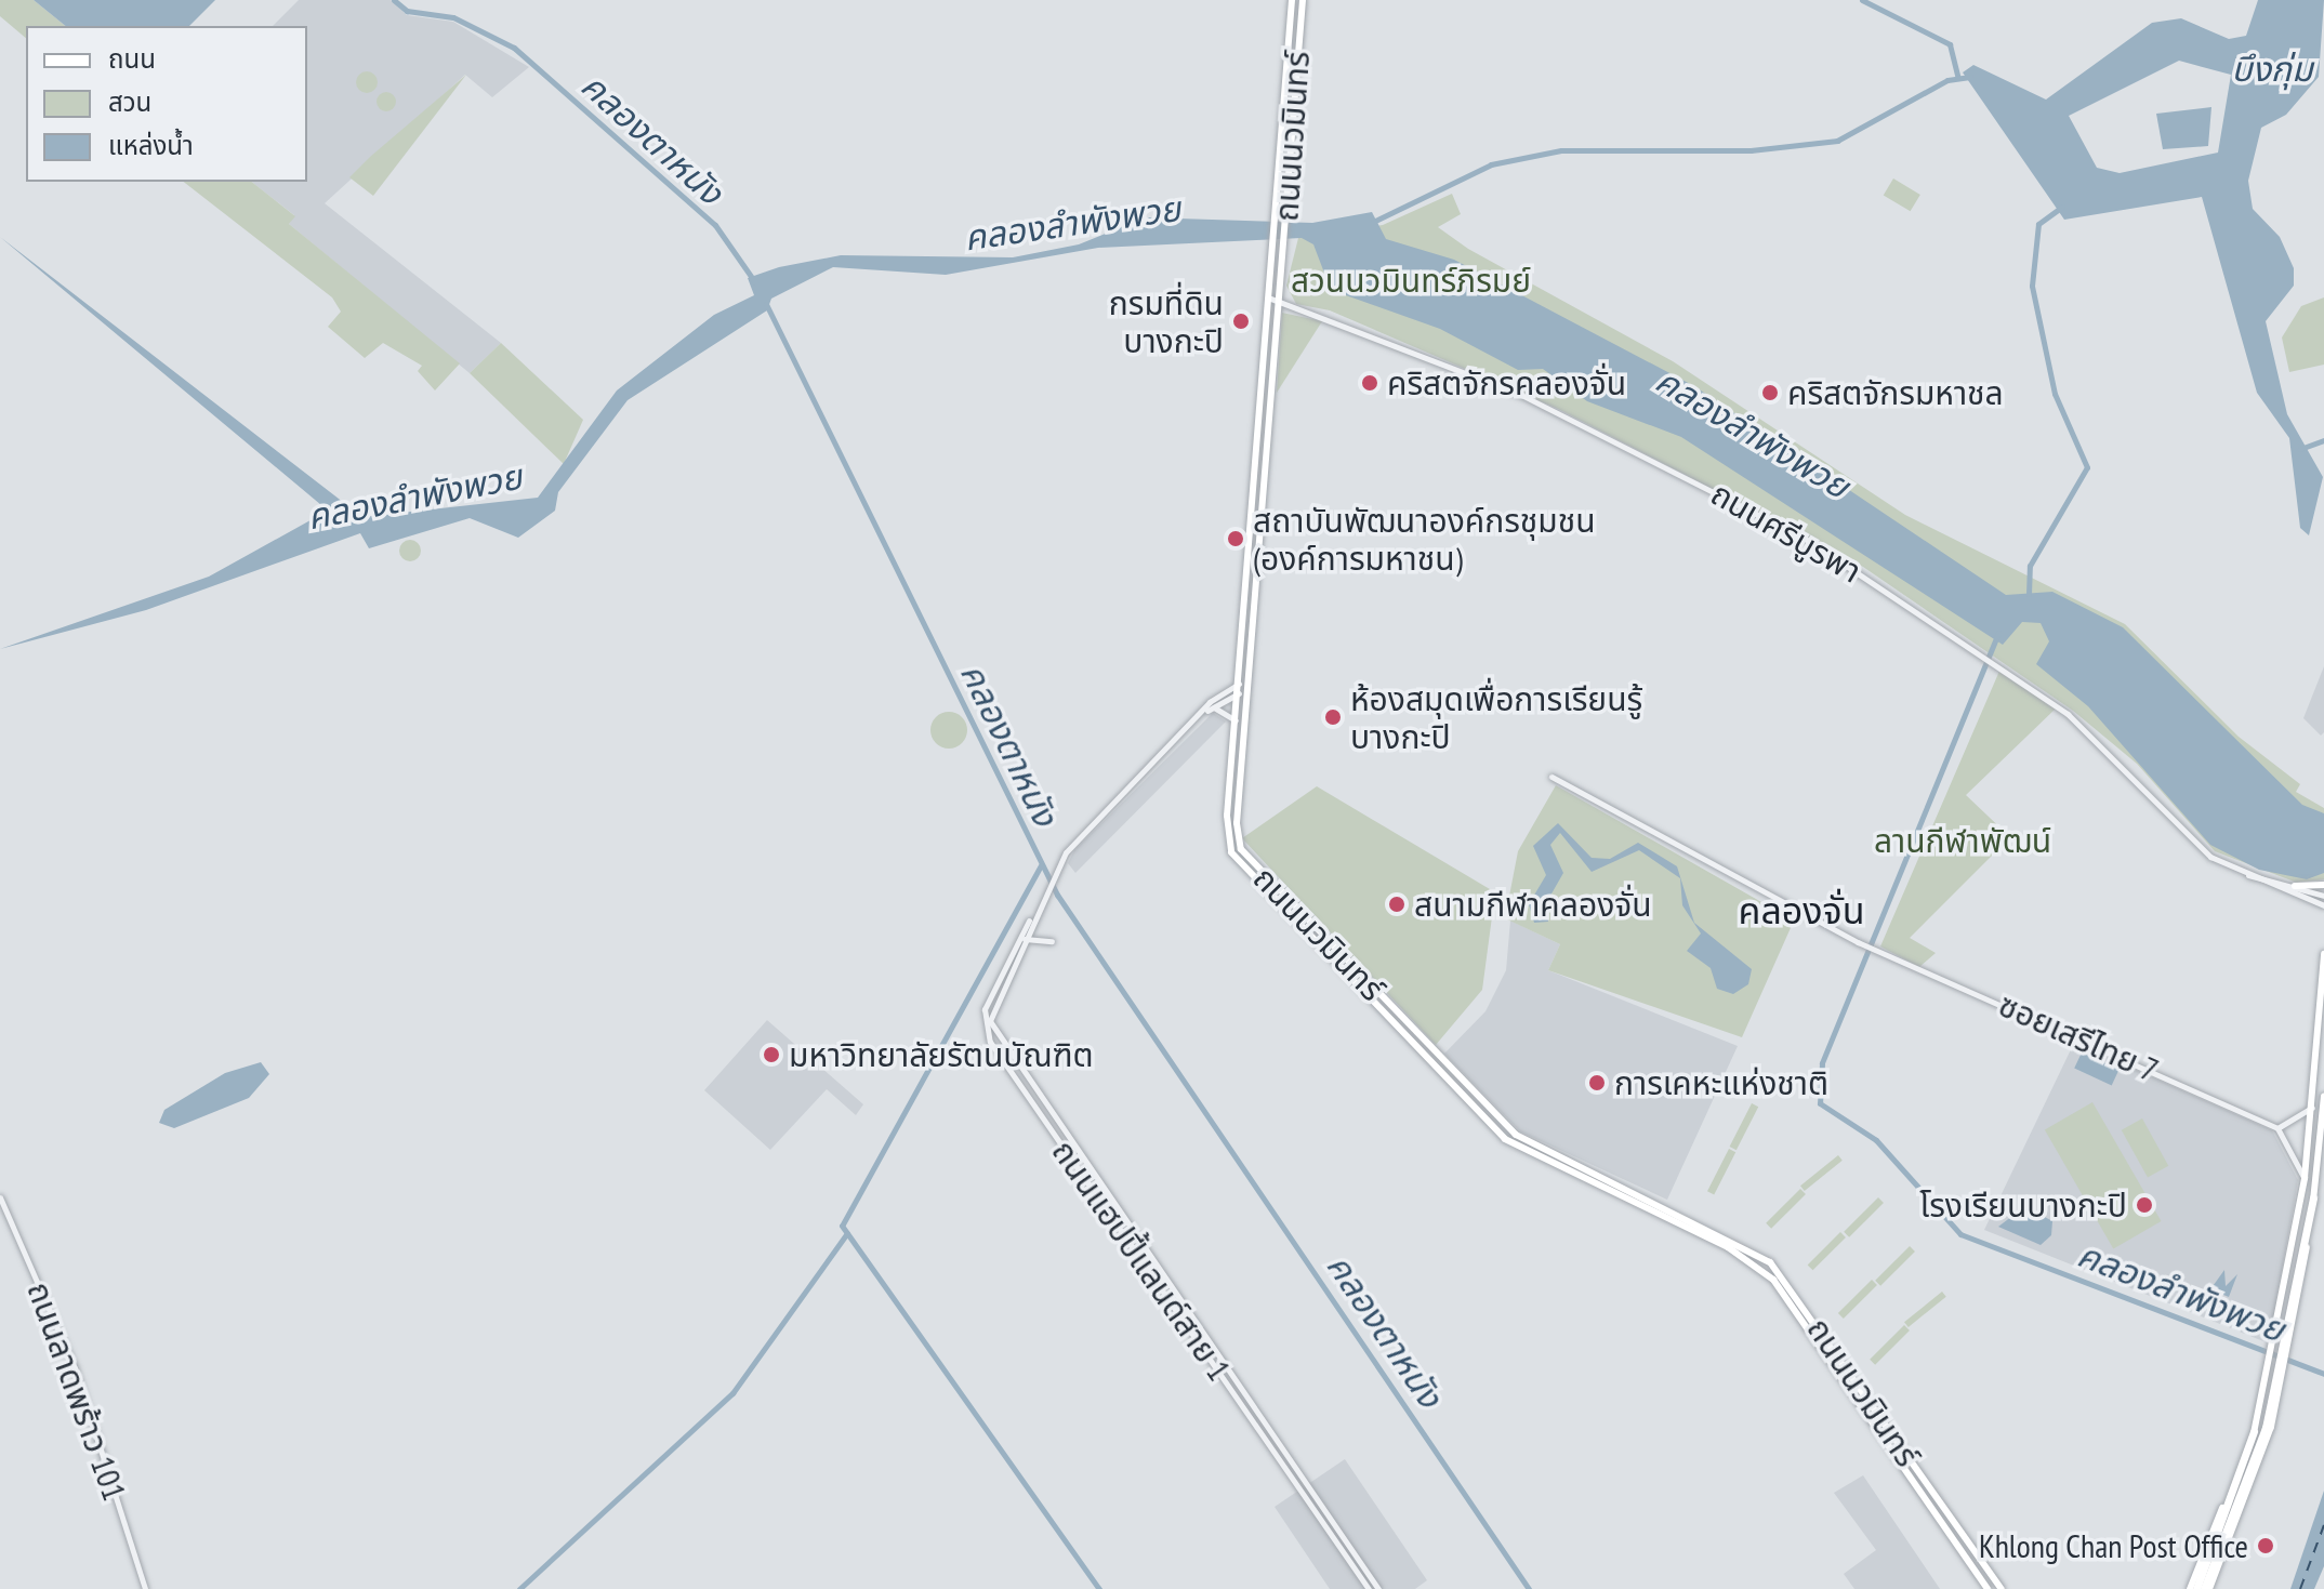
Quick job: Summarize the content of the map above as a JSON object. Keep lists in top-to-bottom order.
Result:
{
  "streets": {
    "main road": ["ถนนนวมินทร์"],
    "street": [
      "ถนนศรีบูรพา",
      "ซอยเสรีไทย 7",
      "ถนนแฮปปี้แลนด์สาย 1",
      "ถนนลาดพร้าว 101"
    ]
  },
  "crossings": [
    ["ถนนนวมินทร์", "ถนนศรีบูรพา"],
    ["ถนนนวมินทร์", "ถนนแฮปปี้แลนด์สาย 1"]
  ],
  "districts": ["คลองจั่น"],
  "water": ["บึงกุ่ม", "คลองตาหนัง", "คลองลำพังพวย"],
  "parks": ["สวนนวมินทร์ภิรมย์", "ลานกีฬาพัฒน์"],
  "places": [
    "กรมที่ดิน บางกะปิ",
    "คริสตจักรคลองจั่น",
    "คริสตจักรมหาชล",
    "สถาบันพัฒนาองค์กรชุมชน (องค์การมหาชน)",
    "ห้องสมุดเพื่อการเรียนรู้ บางกะปิ",
    "สนามกีฬาคลองจั่น",
    "มหาวิทยาลัยรัตนบัณฑิต",
    "การเคหะแห่งชาติ",
    "โรงเรียนบางกะปิ",
    "Khlong Chan Post Office"
  ],
  "legend": ["ถนน", "สวน", "แหล่งน้ำ"]
}
